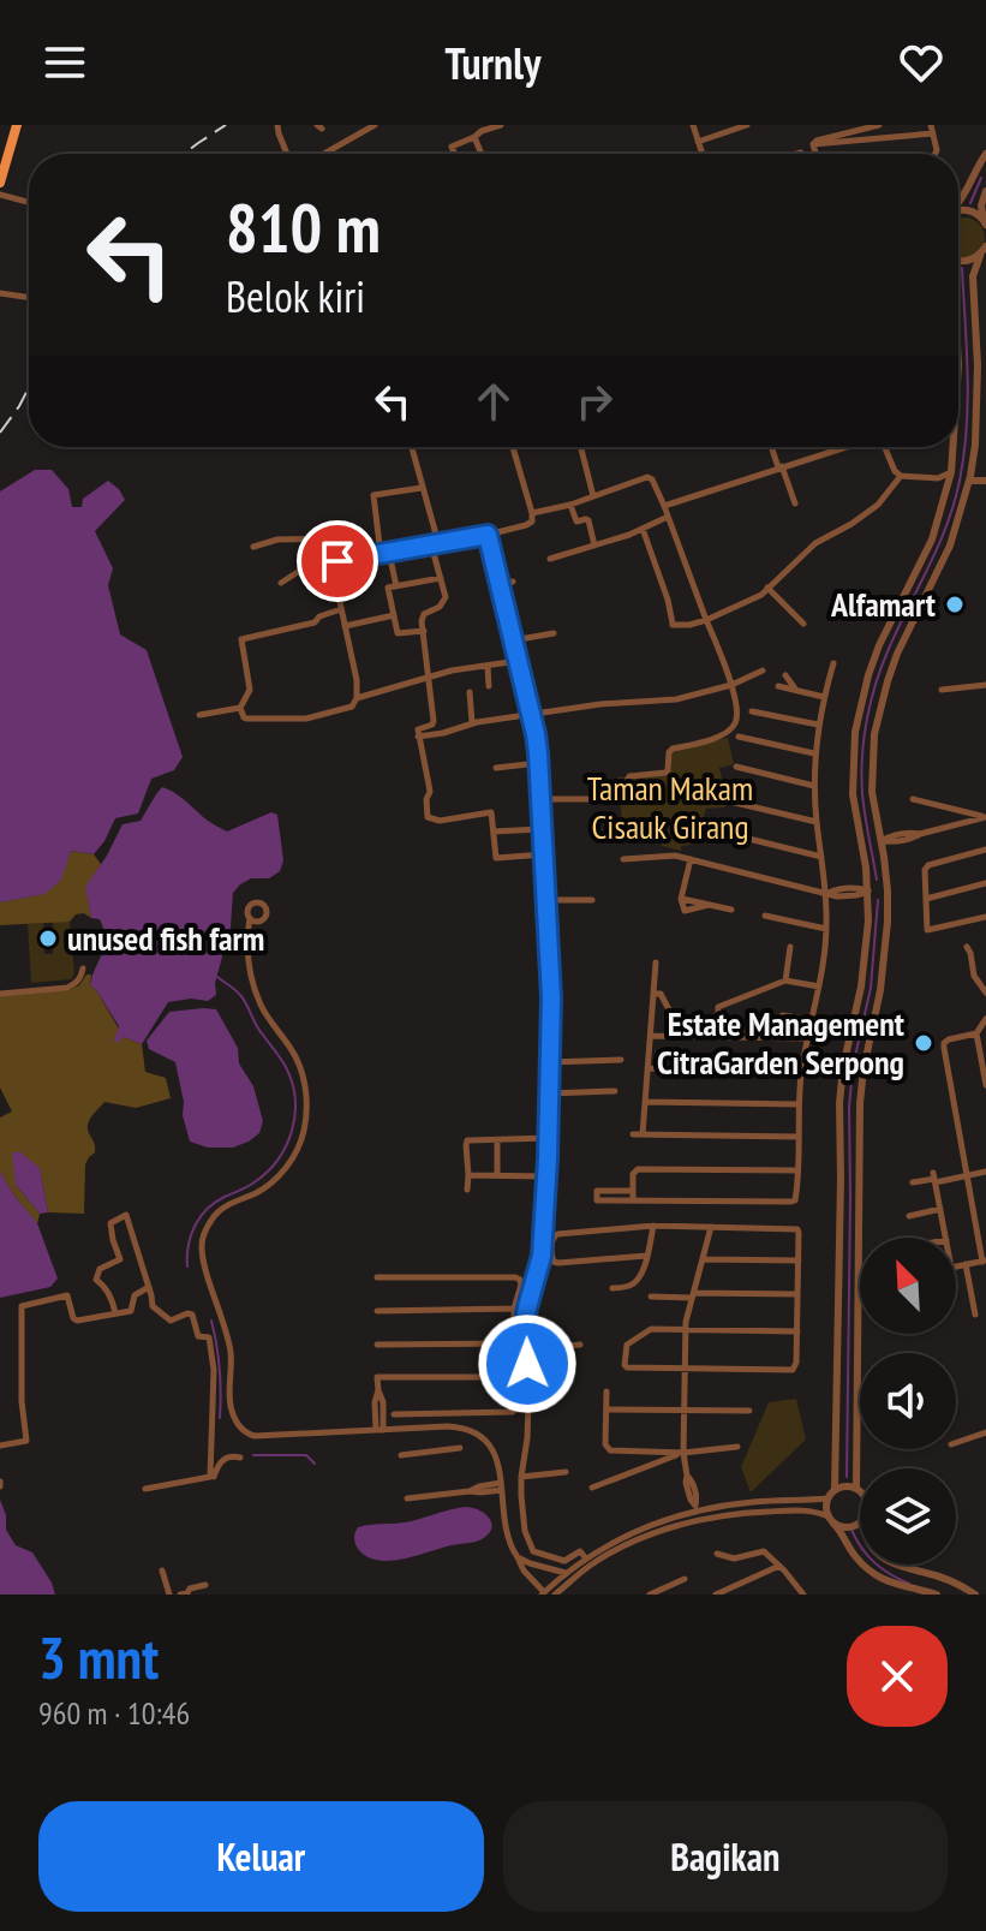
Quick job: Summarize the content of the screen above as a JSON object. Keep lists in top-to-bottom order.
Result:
{
  "parks": ["Taman Makam Cisauk Girang"],
  "places": ["Alfamart", "unused fish farm", "Estate Management CitraGarden Serpong"],
  "north": "top left",
  "page": {
    "header": "Turnly",
    "turn": ["810 m", "Belok kiri"],
    "heading": ["3 mnt", "960 m · 10:46"],
    "buttons": ["Keluar", "Bagikan"]
  }
}
